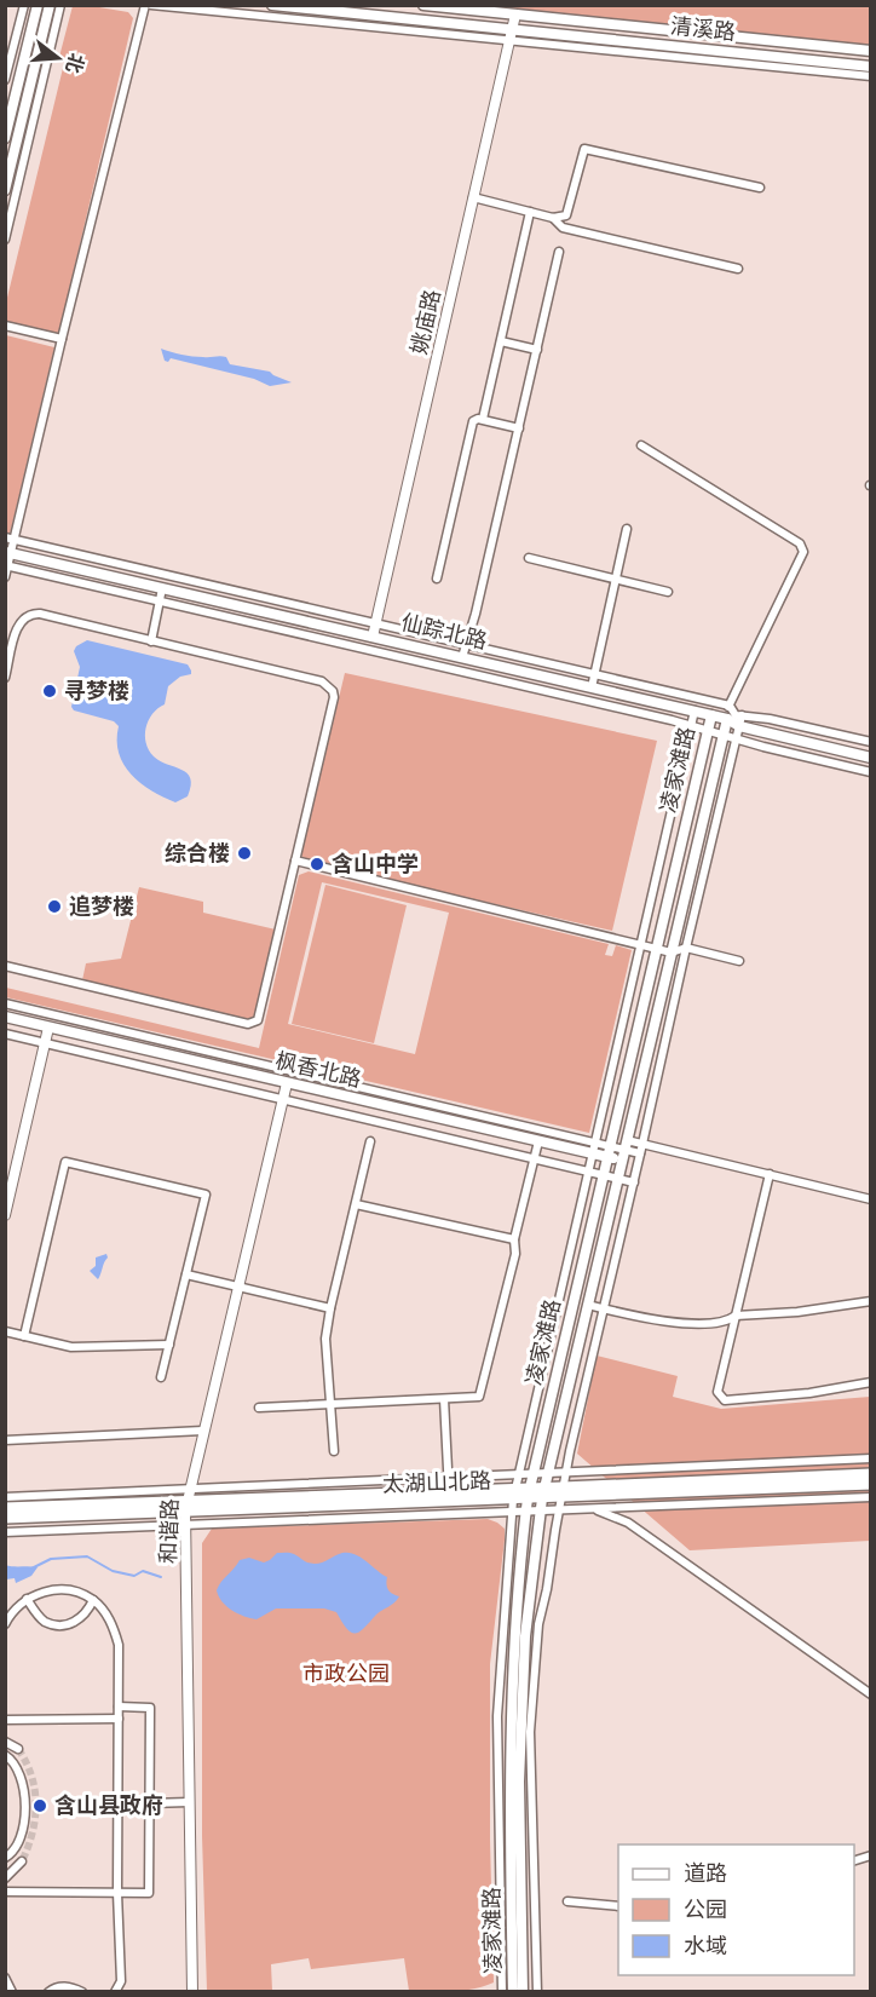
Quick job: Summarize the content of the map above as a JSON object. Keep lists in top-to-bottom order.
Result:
{
  "streets": {
    "main road": [
      "清溪路",
      "仙踪北路",
      "凌家滩路",
      "枫香北路",
      "太湖山北路"
    ],
    "street": ["姚庙路", "和谐路"]
  },
  "crossings": [
    ["清溪路", "姚庙路"],
    ["姚庙路", "仙踪北路"],
    ["仙踪北路", "凌家滩路"],
    ["凌家滩路", "枫香北路"],
    ["凌家滩路", "太湖山北路"],
    ["枫香北路", "和谐路"],
    ["太湖山北路", "和谐路"]
  ],
  "parks": ["市政公园"],
  "places": [
    "寻梦楼",
    "综合楼",
    "含山中学",
    "追梦楼",
    "含山县政府"
  ],
  "legend": ["道路", "公园", "水域"],
  "north": "right"
}
